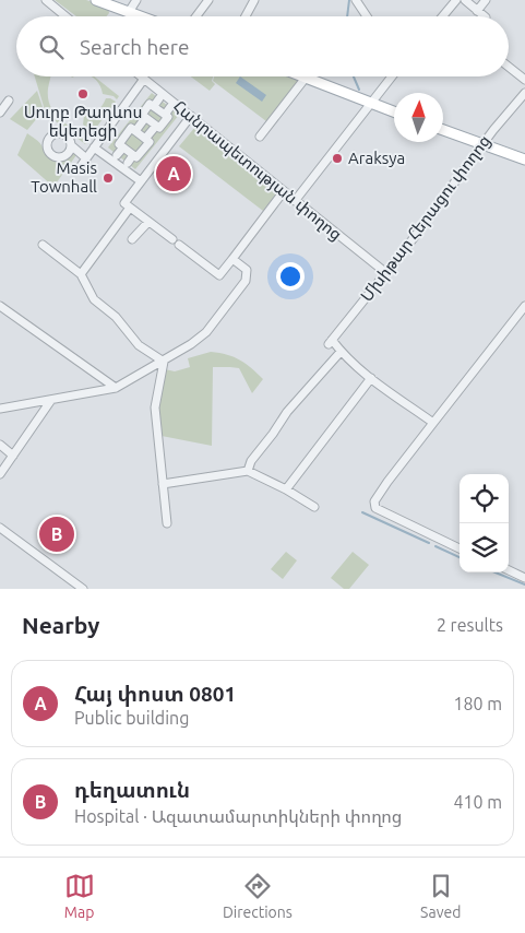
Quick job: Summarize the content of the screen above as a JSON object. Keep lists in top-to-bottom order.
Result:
{
  "streets": {
    "street": ["Հանրապետության փողոց", "Մխիթար Հերացու փողոց"]
  },
  "crossings": [
    ["Հանրապետության փողոց", "Մխիթար Հերացու փողոց"]
  ],
  "places": ["Սուրբ Թադևոս եկեղեցի", "Araksya", "Masis Townhall"],
  "north": "top",
  "page": {
    "search": "Search here",
    "pins": ["A", "B"],
    "heading": ["Nearby", "2 results"],
    "list": [
      {
        "mark": "A",
        "name": "Հայ փոստ 0801",
        "note": "Public building",
        "value": "180 m"
      },
      {
        "mark": "B",
        "name": "դեղատուն",
        "note": "Hospital · Ազատամարտիկների փողոց",
        "value": "410 m"
      }
    ],
    "nav": ["Map", "Directions", "Saved"]
  }
}
